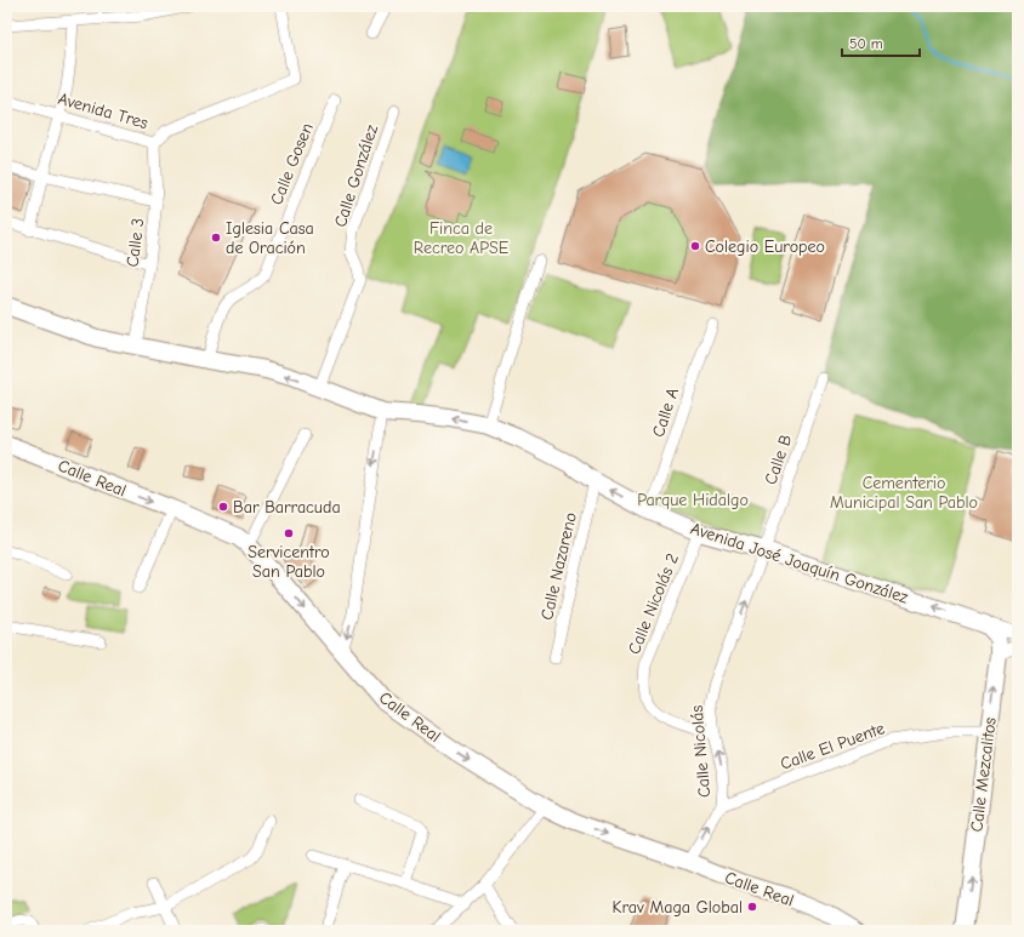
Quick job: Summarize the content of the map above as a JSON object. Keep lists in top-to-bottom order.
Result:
{
  "streets": {
    "main road": ["Calle Real", "Avenida José Joaquín González", "Calle Mezcalitos"],
    "street": [
      "Avenida Tres",
      "Calle Gosen",
      "Calle González",
      "Calle 3",
      "Calle A",
      "Calle B",
      "Calle Nazareno",
      "Calle Nicolás 2",
      "Calle El Puente",
      "Calle Nicolás"
    ]
  },
  "crossings": [
    ["Avenida Tres", "Calle 3"],
    ["Calle Gosen", "Avenida José Joaquín González"],
    ["Calle González", "Avenida José Joaquín González"],
    ["Calle 3", "Avenida José Joaquín González"],
    ["Calle A", "Avenida José Joaquín González"],
    ["Calle B", "Avenida José Joaquín González"],
    ["Calle B", "Calle Nicolás"],
    ["Calle Real", "Calle Nicolás"],
    ["Avenida José Joaquín González", "Calle Nazareno"],
    ["Avenida José Joaquín González", "Calle Nicolás 2"],
    ["Avenida José Joaquín González", "Calle Nicolás"],
    ["Avenida José Joaquín González", "Calle Mezcalitos"],
    ["Calle Nicolás 2", "Calle Nicolás"],
    ["Calle El Puente", "Calle Nicolás"],
    ["Calle El Puente", "Calle Mezcalitos"]
  ],
  "one_way": [
    "Calle Real",
    "Avenida José Joaquín González",
    "Calle Nicolás",
    "Calle Mezcalitos"
  ],
  "parks": ["Finca de Recreo APSE", "Cementerio Municipal San Pablo", "Parque Hidalgo"],
  "places": [
    "Iglesia Casa de Oración",
    "Colegio Europeo",
    "Bar Barracuda",
    "Servicentro San Pablo",
    "Krav Maga Global"
  ],
  "scale_bar": "50 m"
}
